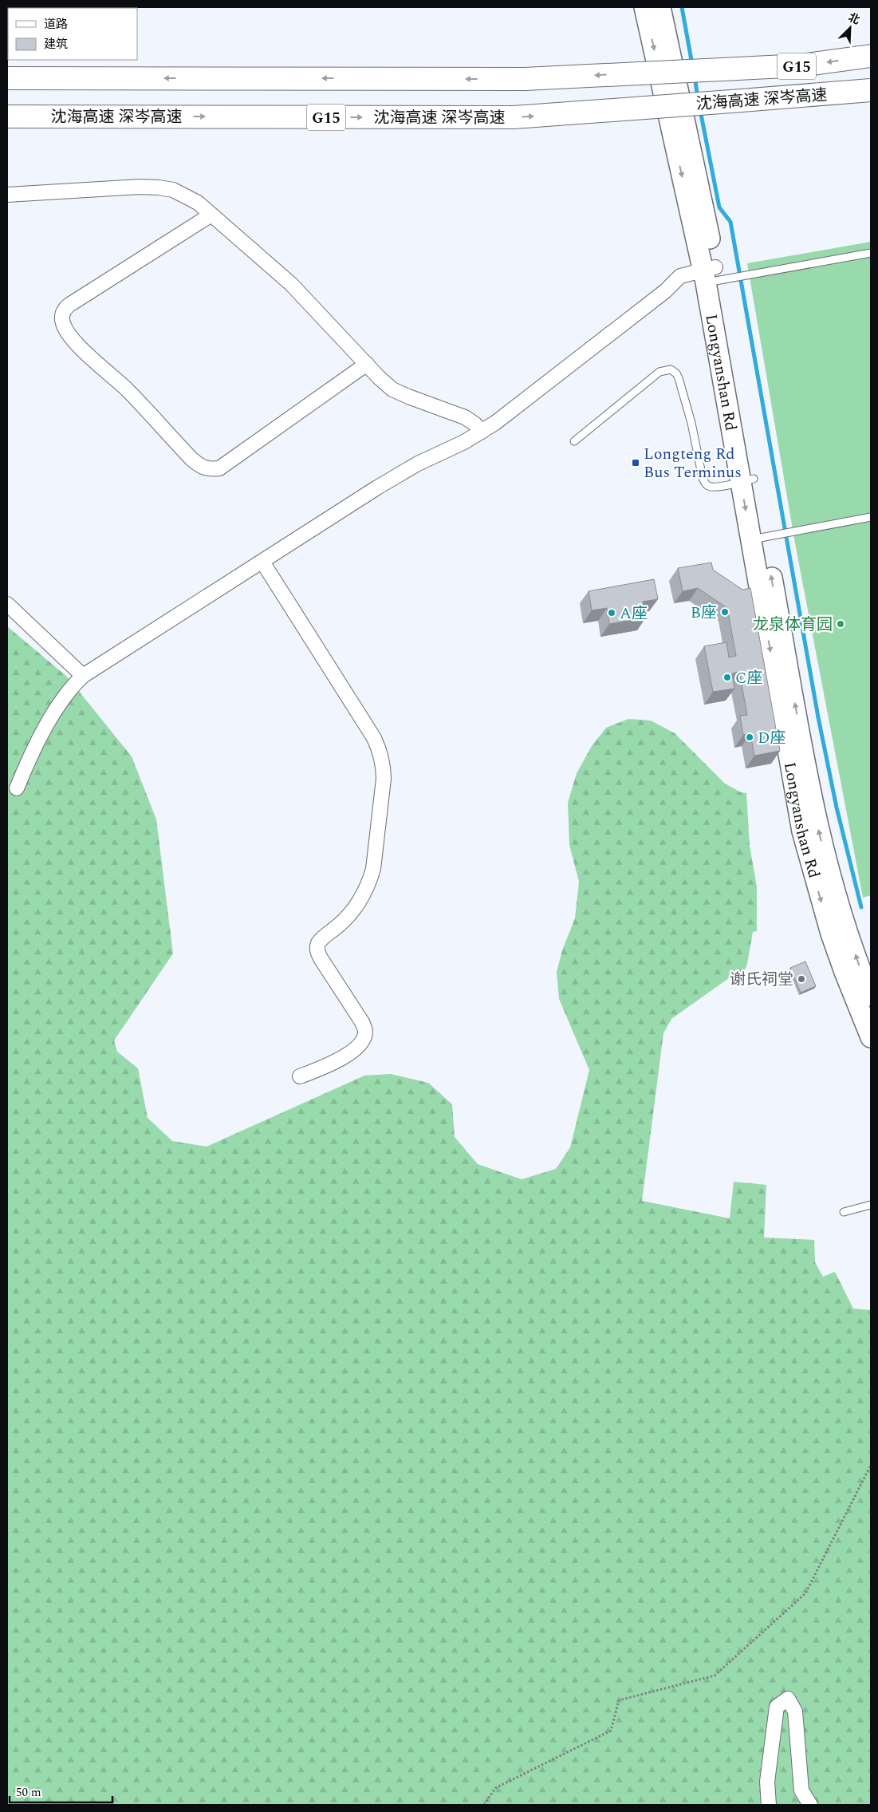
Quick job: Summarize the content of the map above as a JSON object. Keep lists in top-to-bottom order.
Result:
{
  "streets": {
    "highway": ["G15", "沈海高速 深岑高速"],
    "street": ["Longyanshan Rd"]
  },
  "places": {
    "transit": ["Longteng Rd Bus Terminus"],
    "other": [
      "B座",
      "A座",
      "龙泉体育园",
      "C座",
      "D座",
      "谢氏祠堂"
    ]
  },
  "legend": ["道路", "建筑"],
  "scale_bar": "50 m",
  "north": "top right"
}
